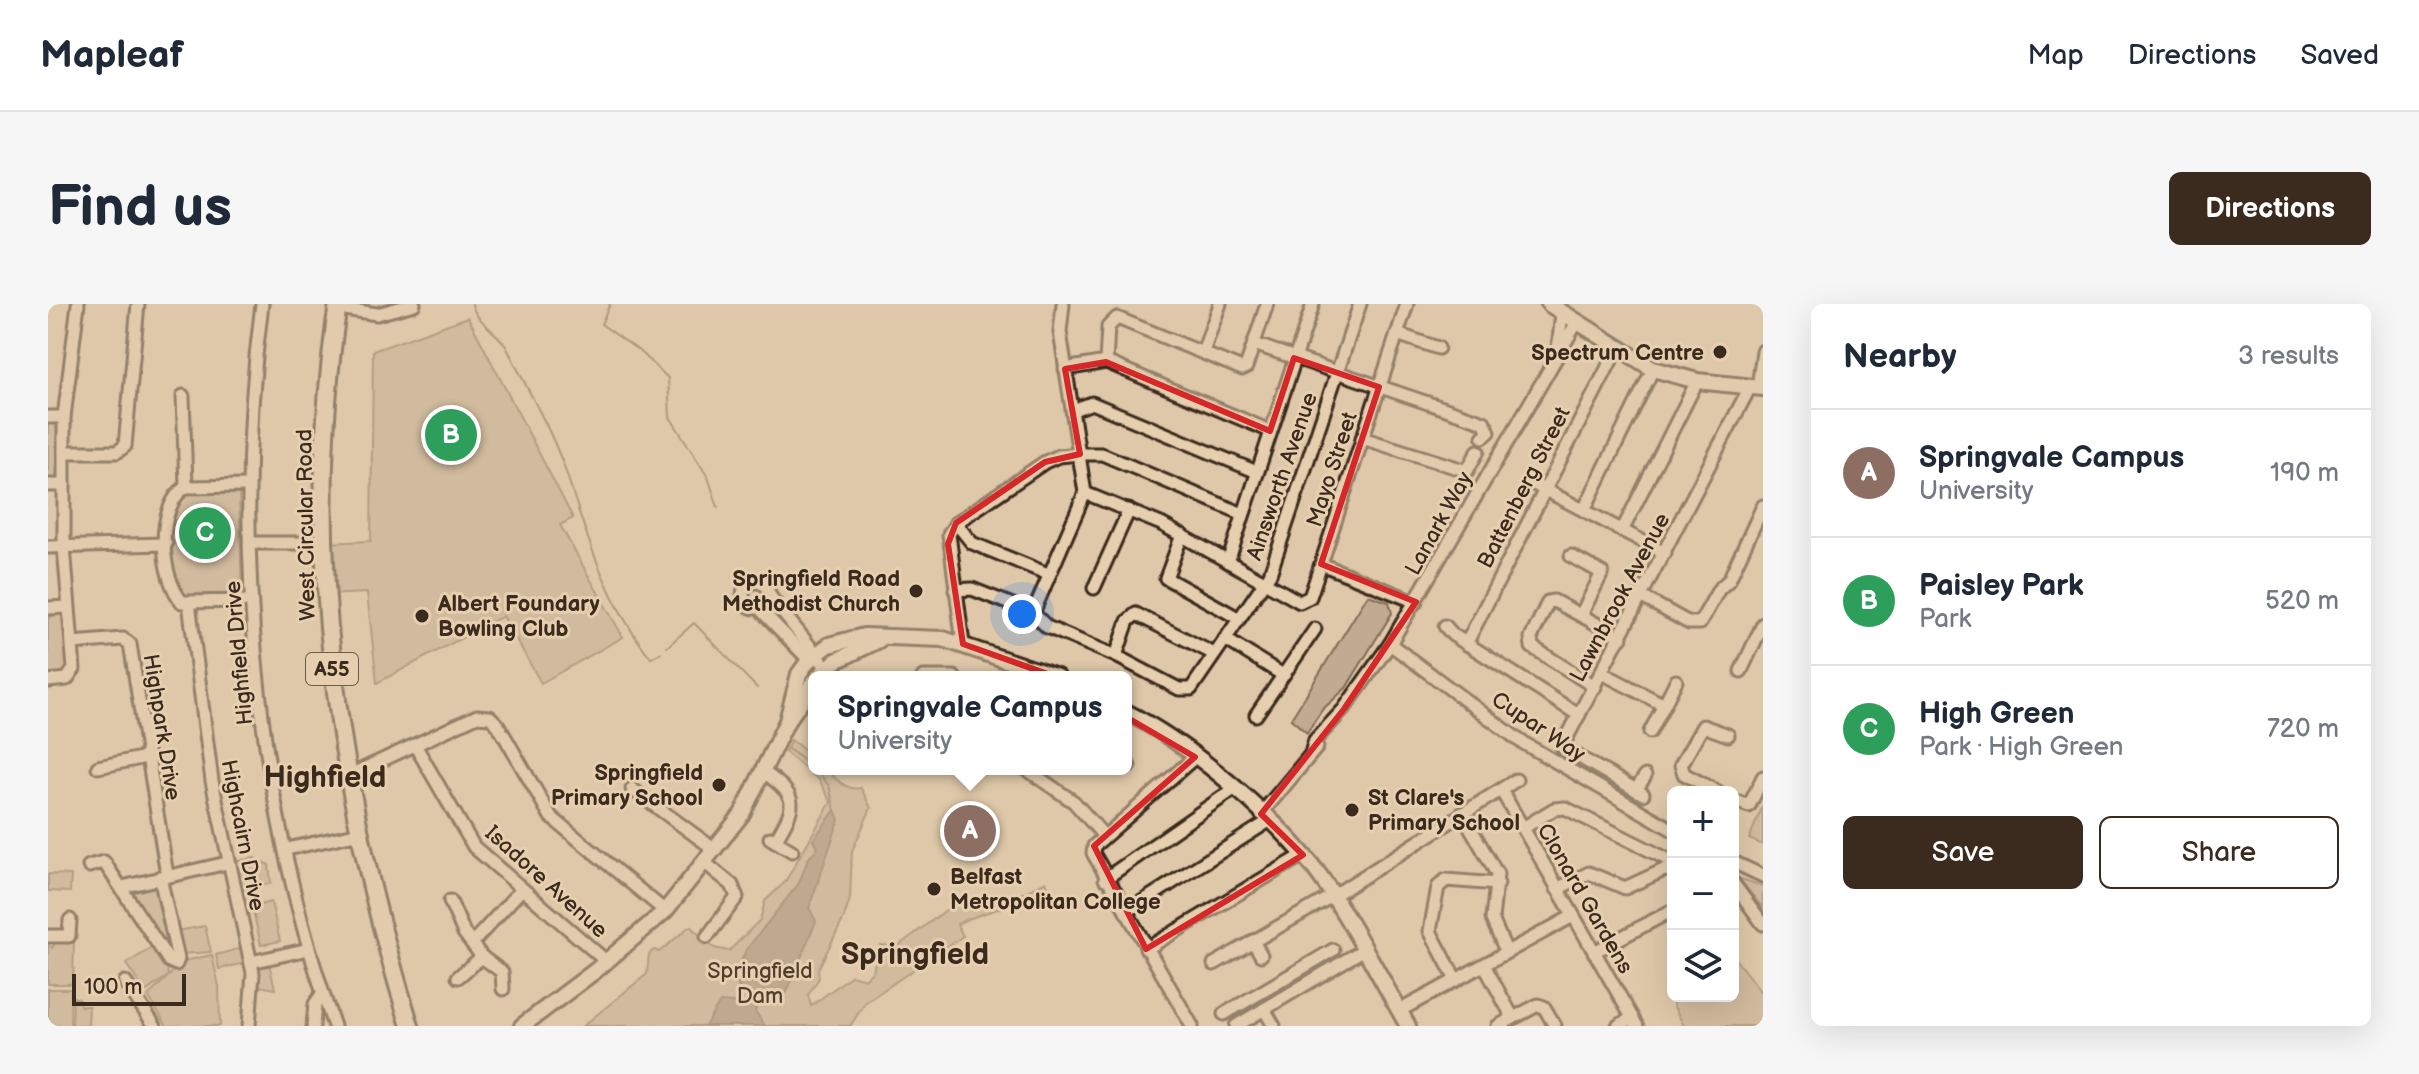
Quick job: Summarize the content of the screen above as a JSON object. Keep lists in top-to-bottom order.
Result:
{
  "streets": {
    "highway": ["West Circular Road", "A55"],
    "street": [
      "Mayo Street",
      "Ainsworth Avenue",
      "Battenberg Street",
      "Lanark Way",
      "Lawnbrook Avenue",
      "Highfield Drive",
      "Cupar Way",
      "Highpark Drive",
      "Highcairn Drive",
      "Isadore Avenue",
      "Clonard Gardens"
    ]
  },
  "crossings": [
    ["Mayo Street", "Ainsworth Avenue"],
    ["Lanark Way", "Cupar Way"]
  ],
  "districts": ["Highfield", "Springfield"],
  "parks": ["Springfield Dam"],
  "places": [
    "Spectrum Centre",
    "Springfield Road Methodist Church",
    "Albert Foundary Bowling Club",
    "Springfield Primary School",
    "St Clare's Primary School",
    "Belfast Metropolitan College"
  ],
  "scale_bar": "100 m",
  "page": {
    "header": "Mapleaf",
    "nav": ["Map", "Directions", "Saved"],
    "buttons": [
      "Directions",
      ["Save", "Share"]
    ],
    "title": "Find us",
    "heading": ["Nearby", "3 results"],
    "pins": ["B", "C", "A"],
    "list": [
      {
        "mark": "A",
        "name": "Springvale Campus",
        "note": "University",
        "value": "190 m"
      },
      {
        "mark": "B",
        "name": "Paisley Park",
        "note": "Park",
        "value": "520 m"
      },
      {
        "mark": "C",
        "name": "High Green",
        "note": "Park · High Green",
        "value": "720 m"
      }
    ],
    "popup": ["Springvale Campus", "University"],
    "map_buttons": ["+", "−"],
    "scale": "100 m"
  }
}
